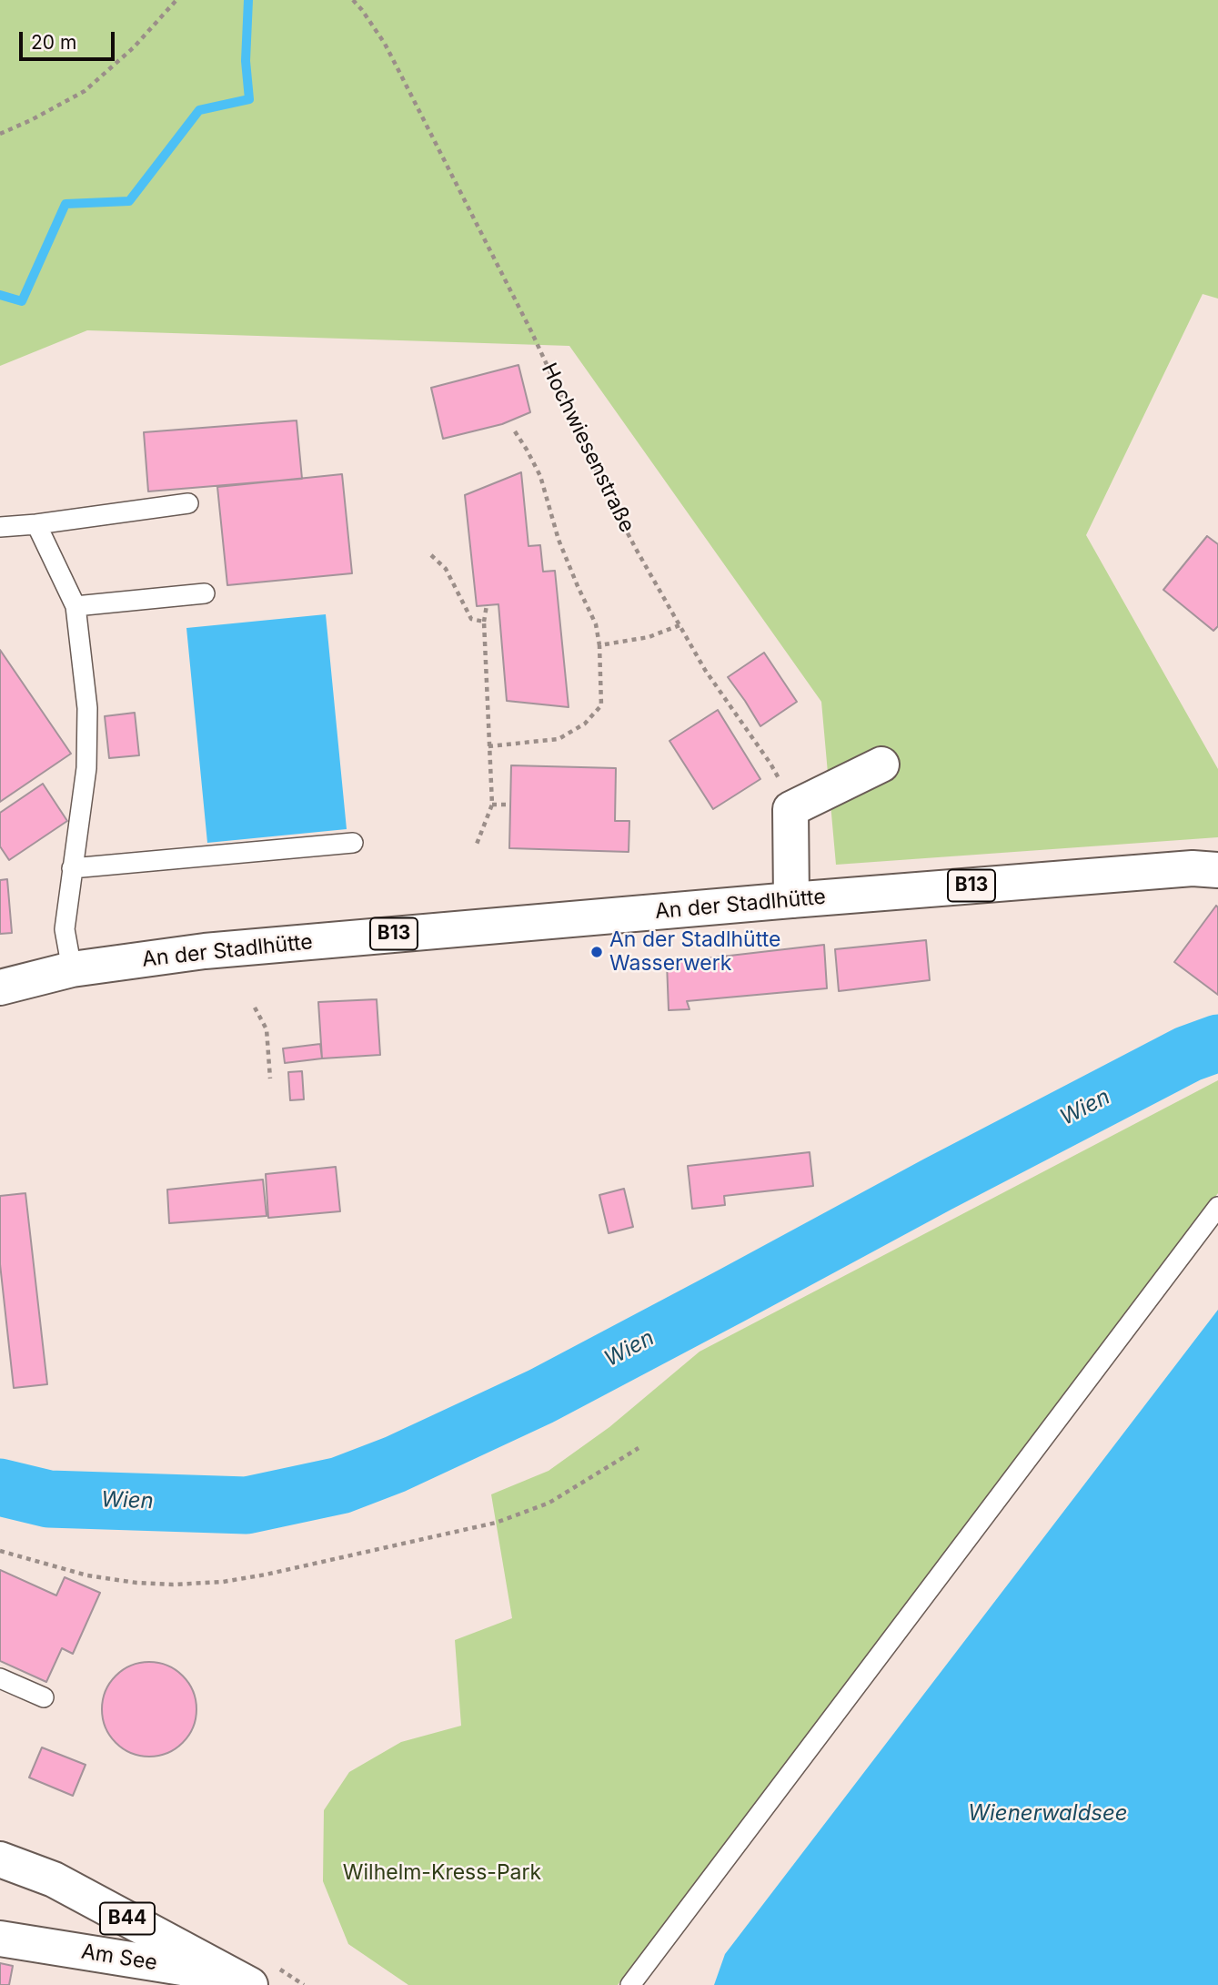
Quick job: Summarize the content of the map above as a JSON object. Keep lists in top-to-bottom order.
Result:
{
  "streets": {
    "main road": [
      "B13",
      "An der Stadlhütte",
      "B44",
      "Am See"
    ],
    "path": ["Hochwiesenstraße"]
  },
  "crossings": [
    ["B44", "Am See"]
  ],
  "water": ["Wien", "Wienerwaldsee"],
  "parks": ["Wilhelm-Kress-Park"],
  "places": ["An der Stadlhütte Wasserwerk"],
  "scale_bar": "20 m"
}
